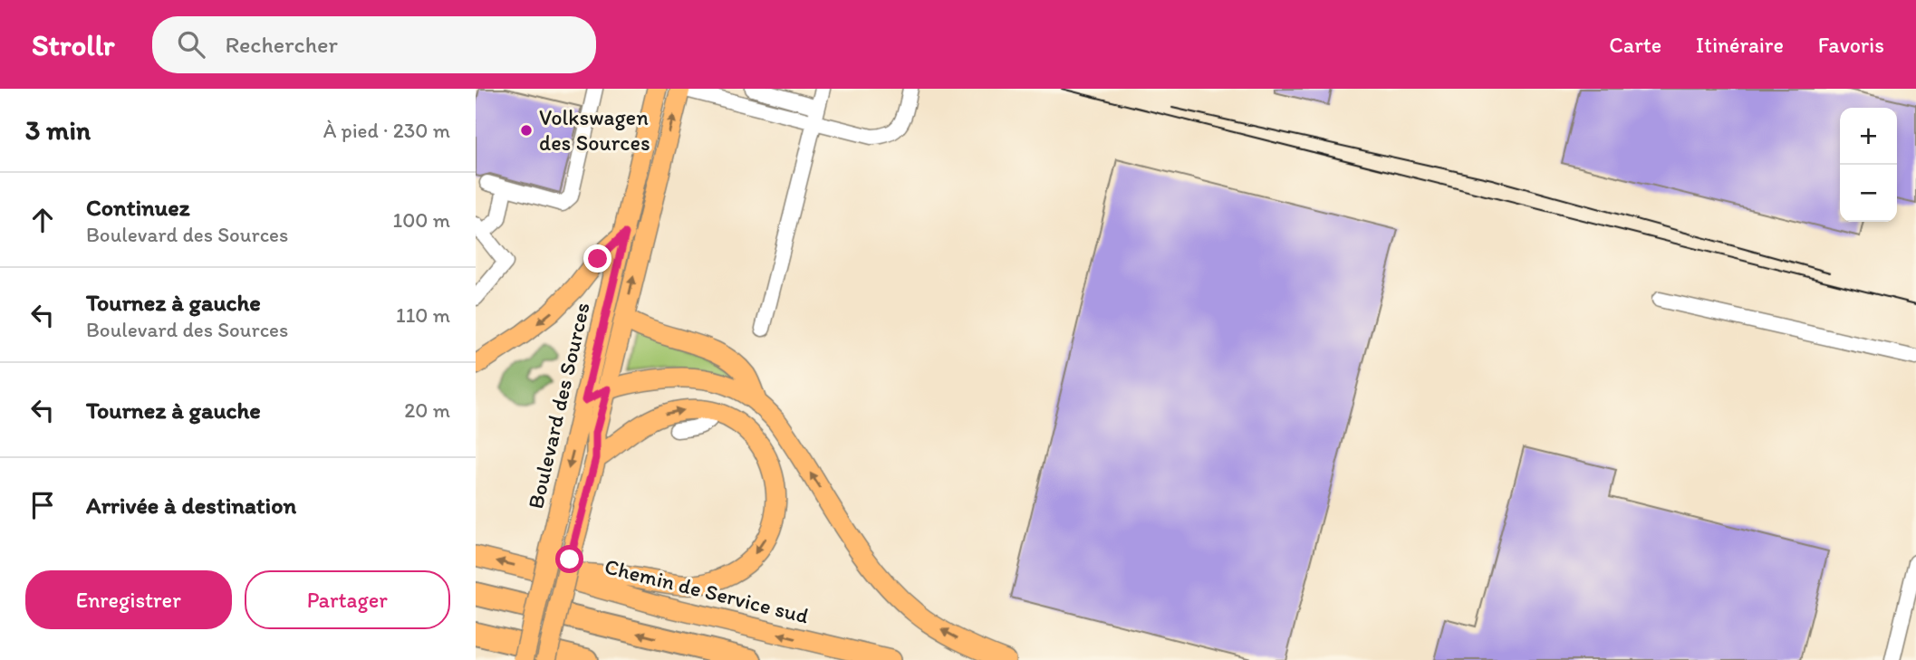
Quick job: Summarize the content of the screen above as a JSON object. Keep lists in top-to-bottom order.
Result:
{
  "streets": {
    "main road": ["Boulevard des Sources", "Chemin de Service sud"]
  },
  "one_way": ["Chemin de Service sud"],
  "places": ["Volkswagen des Sources"],
  "page": {
    "header": "Strollr",
    "search": "Rechercher",
    "nav": ["Carte", "Itinéraire", "Favoris"],
    "heading": ["3 min", "À pied · 230 m"],
    "map_buttons": ["+", "−"],
    "list": [
      ["Continuez", "Boulevard des Sources", "100 m"],
      ["Tournez à gauche", "Boulevard des Sources", "110 m"],
      ["Tournez à gauche", "20 m"],
      "Arrivée à destination"
    ],
    "buttons": ["Enregistrer", "Partager"]
  }
}
